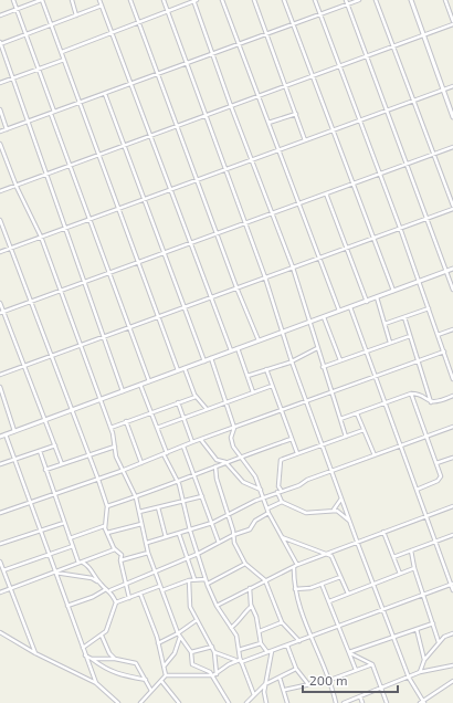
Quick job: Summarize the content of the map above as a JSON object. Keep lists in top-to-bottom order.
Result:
{
  "scale_bar": "200 m"
}
